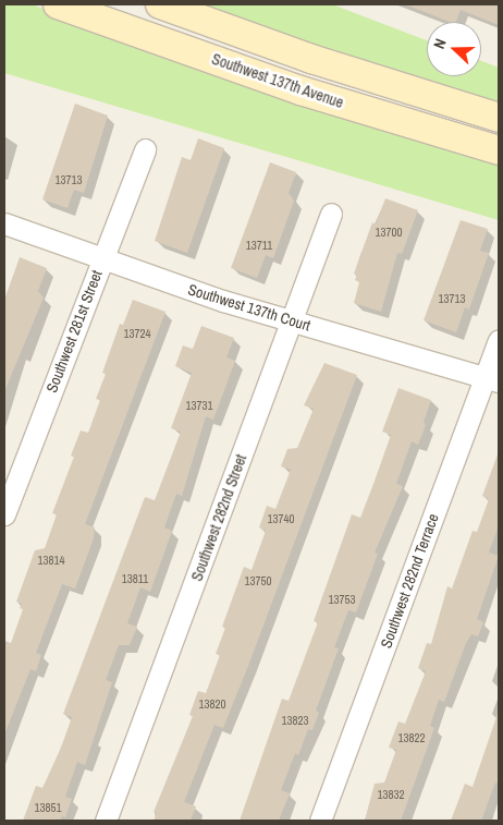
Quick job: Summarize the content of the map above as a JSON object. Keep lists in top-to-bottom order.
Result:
{
  "streets": {
    "main road": ["Southwest 137th Avenue"],
    "street": [
      "Southwest 137th Court",
      "Southwest 281st Street",
      "Southwest 282nd Street",
      "Southwest 282nd Terrace"
    ]
  },
  "crossings": [
    ["Southwest 137th Court", "Southwest 281st Street"],
    ["Southwest 137th Court", "Southwest 282nd Street"],
    ["Southwest 137th Court", "Southwest 282nd Terrace"]
  ],
  "house_numbers": [
    "13713",
    "13700",
    "13711",
    "13713",
    "13724",
    "13731",
    "13740",
    "13814",
    "13811",
    "13750",
    "13753",
    "13820",
    "13823",
    "13822",
    "13832",
    "13851"
  ],
  "north": "left"
}
